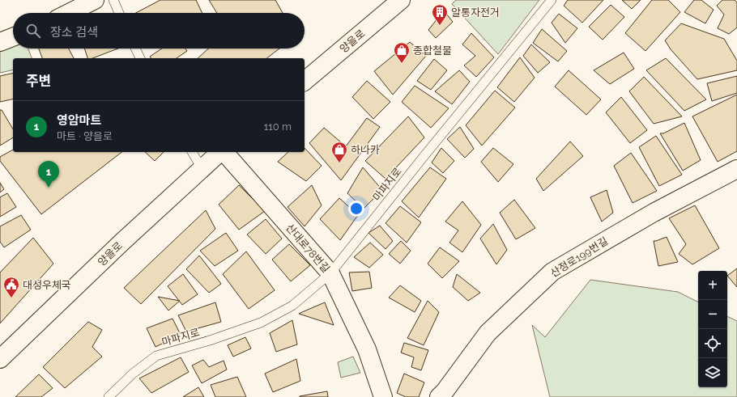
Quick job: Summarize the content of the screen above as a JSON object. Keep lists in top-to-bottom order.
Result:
{
  "streets": {
    "street": ["양을로", "산대로78번길", "산정로199번길"],
    "lane": ["마파지로"]
  },
  "crossings": [
    ["마파지로", "산대로78번길"]
  ],
  "places": {
    "building": ["알통자전거"],
    "shop": ["종합철물", "하나카"],
    "public building": ["대성우체국"]
  },
  "page": {
    "search": "장소 검색",
    "heading": "주변",
    "list": [
      {
        "mark": "1",
        "name": "영암마트",
        "note": "마트 · 양을로",
        "value": "110 m"
      }
    ],
    "pins": "1",
    "map_buttons": ["+", "−"]
  }
}
